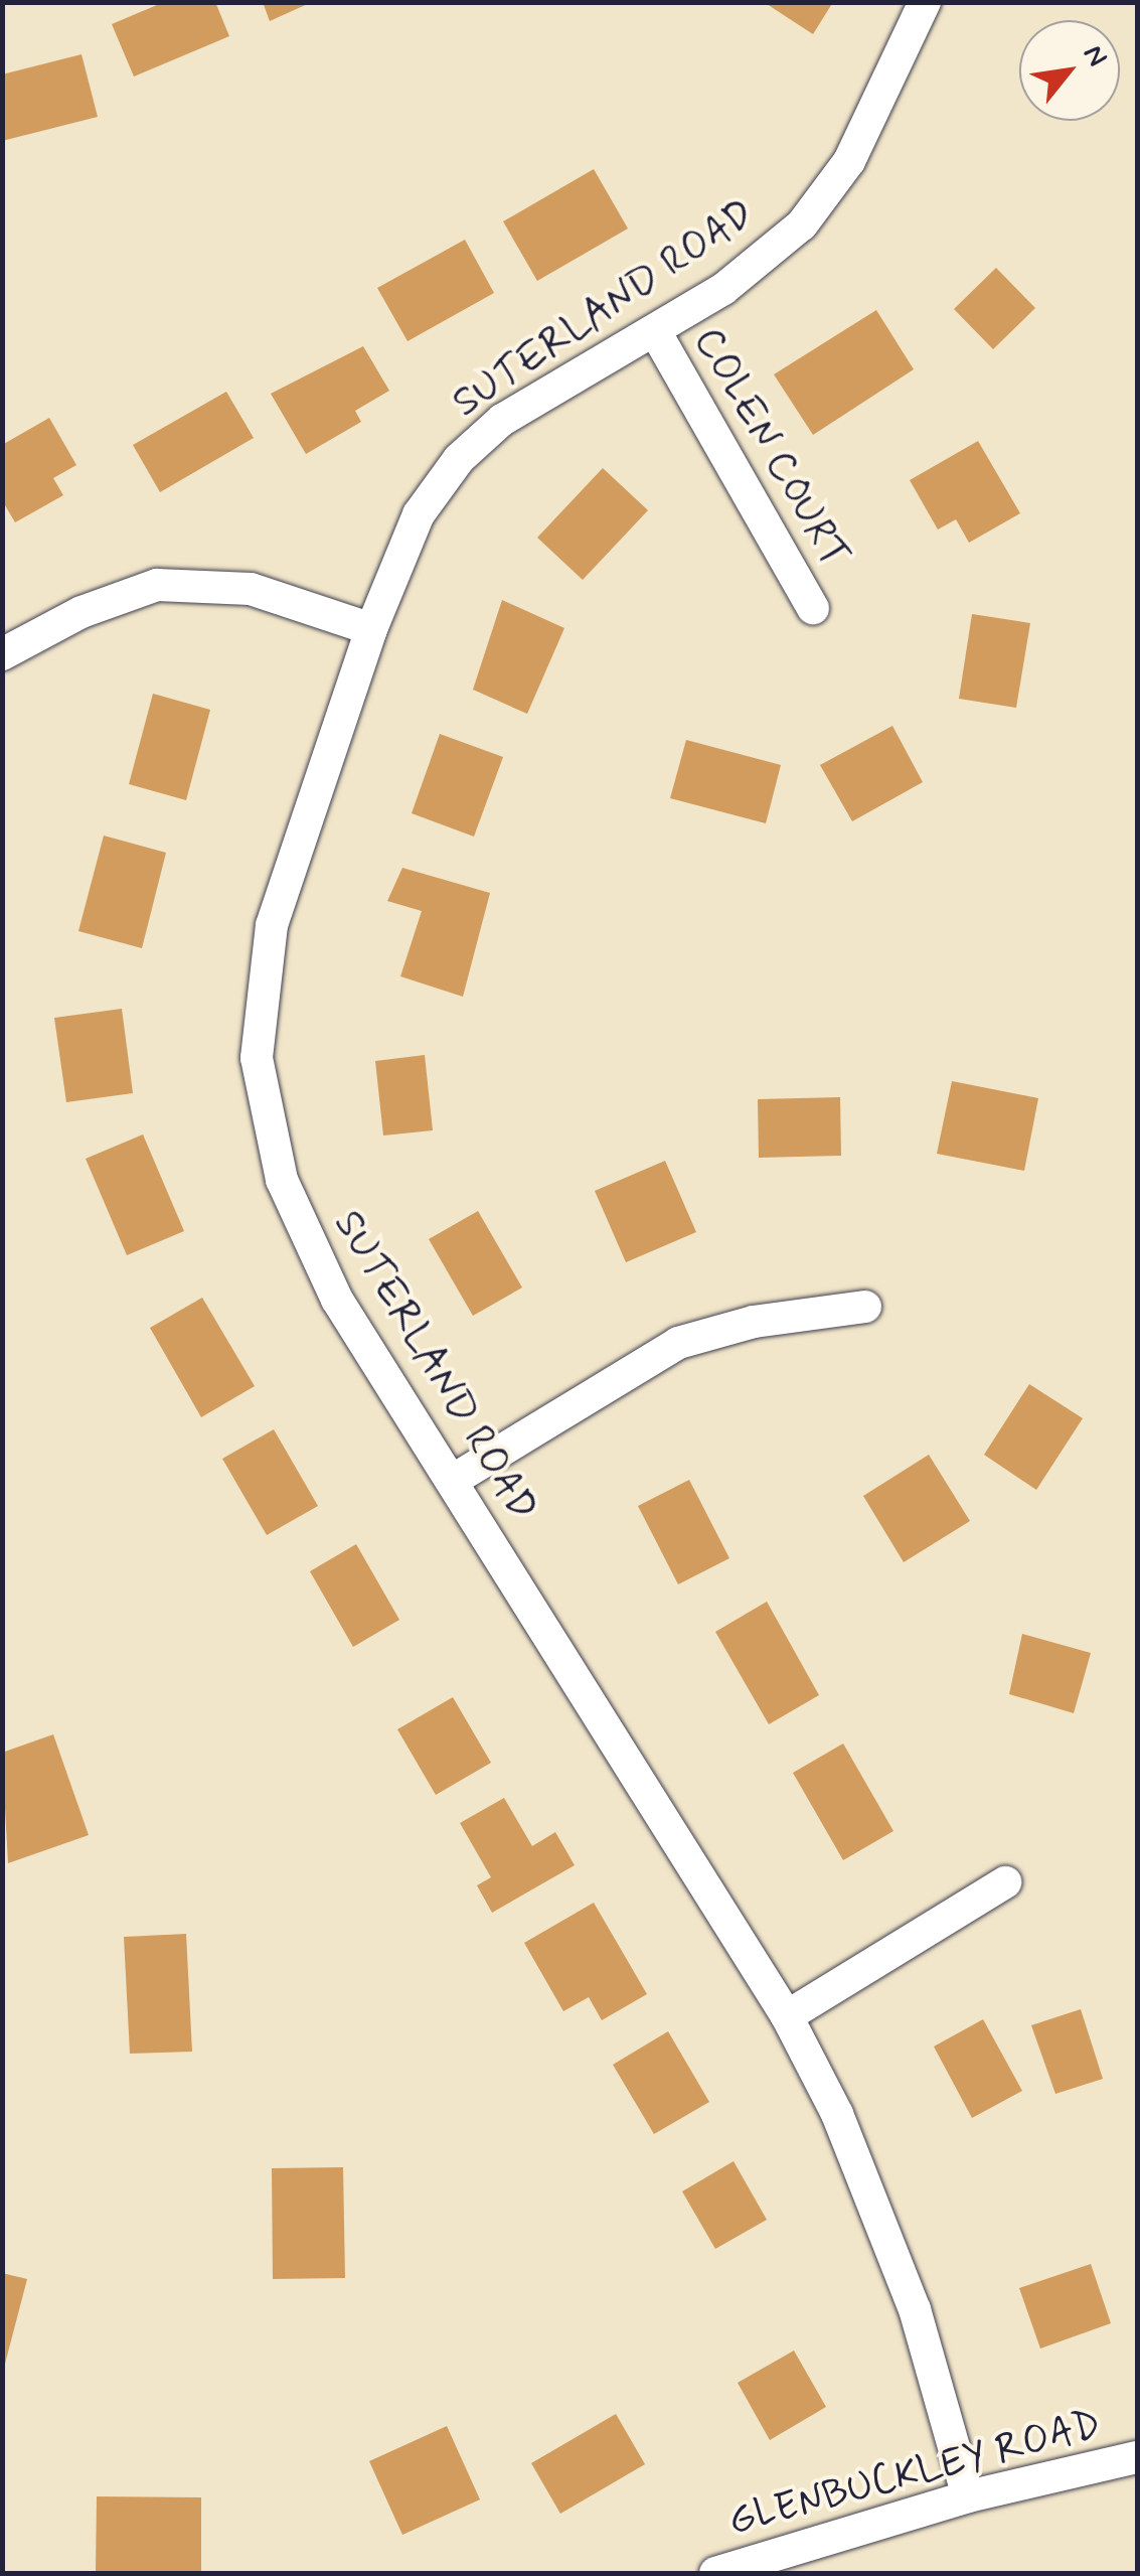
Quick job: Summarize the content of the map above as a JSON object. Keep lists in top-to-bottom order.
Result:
{
  "streets": {
    "street": ["SUTERLAND ROAD", "COLEN COURT", "GLENBUCKLEY ROAD"]
  },
  "crossings": [
    ["SUTERLAND ROAD", "COLEN COURT"],
    ["SUTERLAND ROAD", "GLENBUCKLEY ROAD"]
  ],
  "north": "top right"
}
